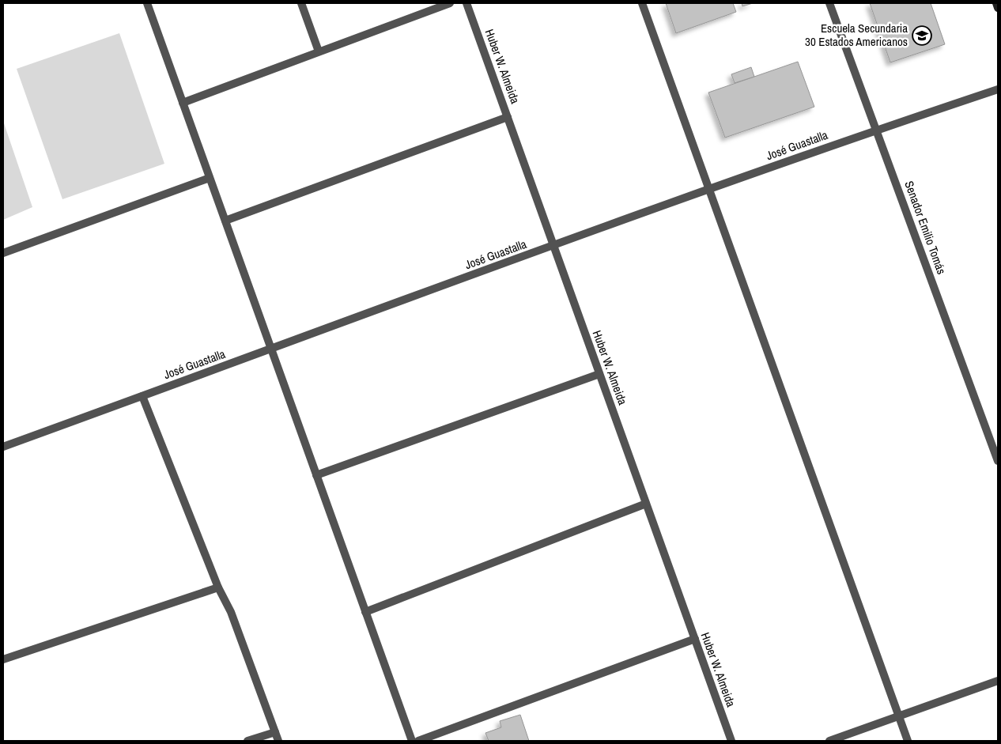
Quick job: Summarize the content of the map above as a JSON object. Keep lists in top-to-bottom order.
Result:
{
  "streets": {
    "street": ["Huber W. Almeida", "José Guastalla", "Senador Emilio Tomás"]
  },
  "crossings": [
    ["Huber W. Almeida", "José Guastalla"],
    ["José Guastalla", "Senador Emilio Tomás"]
  ],
  "places": {
    "school or university": ["Escuela Secundaria 30 Estados Americanos"]
  }
}
